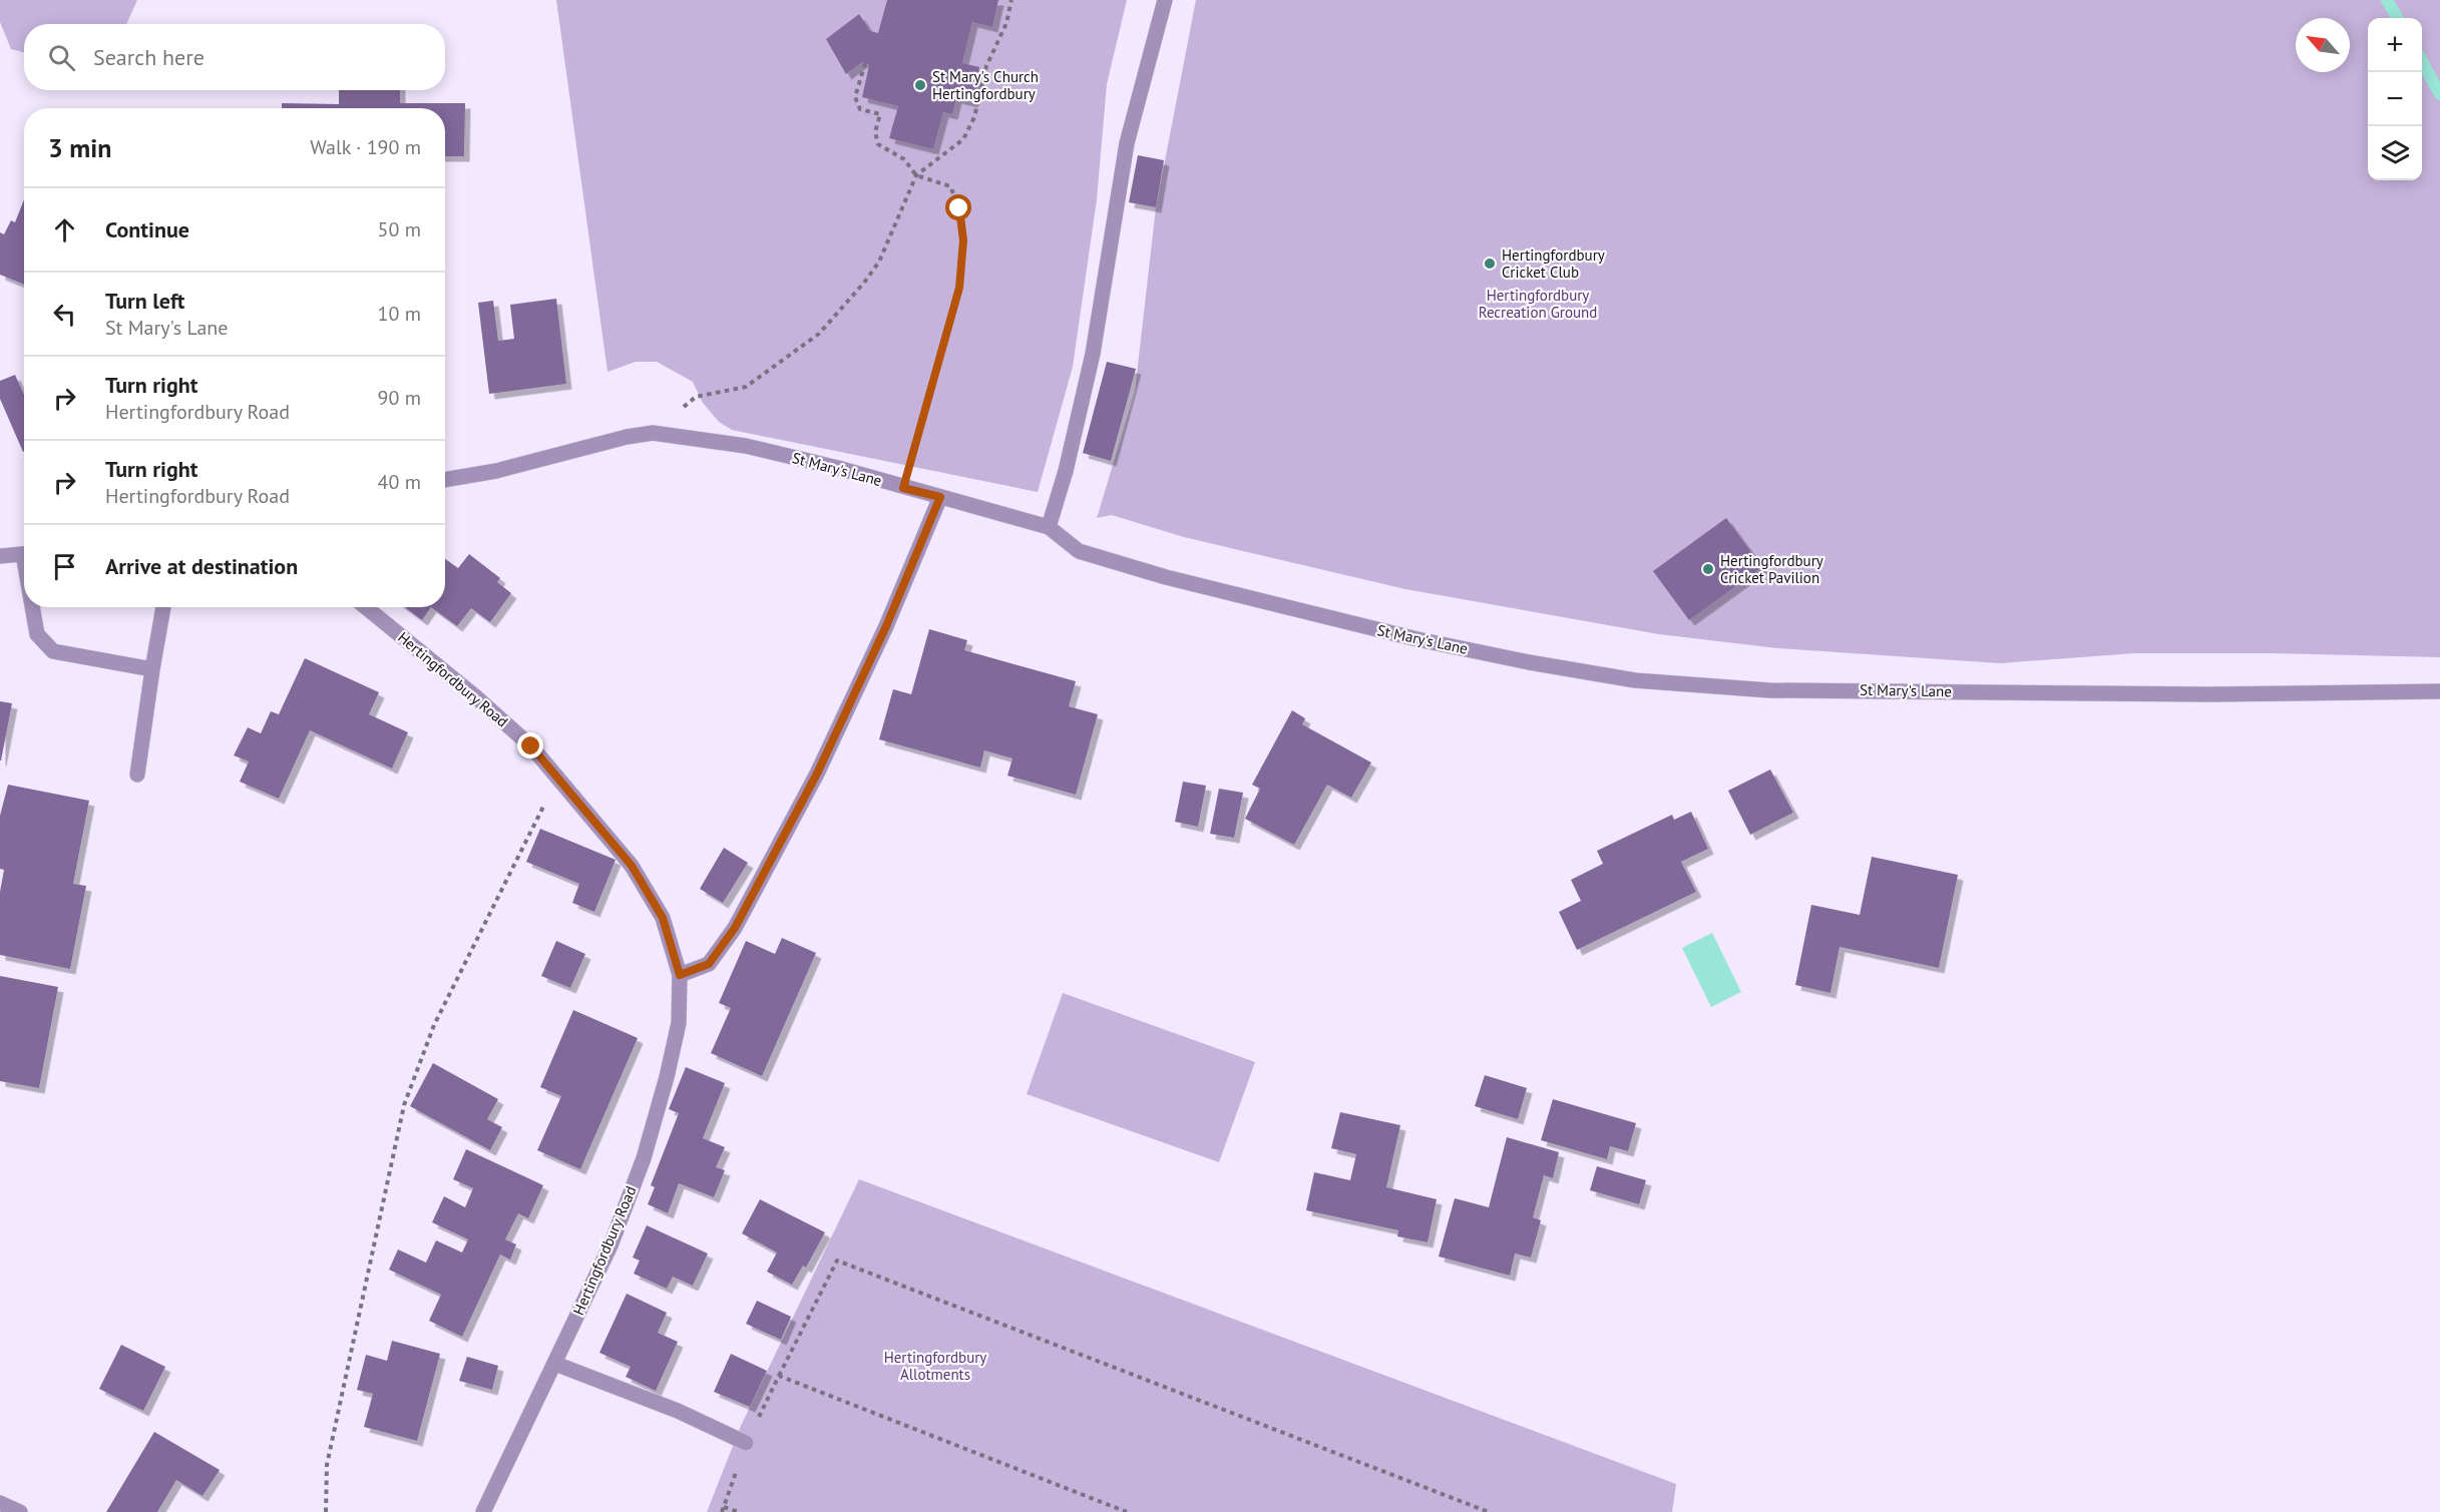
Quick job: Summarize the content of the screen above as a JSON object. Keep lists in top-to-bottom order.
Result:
{
  "streets": {
    "street": ["St Mary's Lane", "Hertingfordbury Road"]
  },
  "parks": ["Hertingfordbury Recreation Ground", "Hertingfordbury Allotments"],
  "places": ["St Mary's Church Hertingfordbury", "Hertingfordbury Cricket Club", "Hertingfordbury Cricket Pavilion"],
  "north": "top left",
  "page": {
    "map_buttons": ["+", "−"],
    "search": "Search here",
    "heading": ["3 min", "Walk · 190 m"],
    "list": [
      ["Continue", "50 m"],
      ["Turn left", "St Mary's Lane", "10 m"],
      ["Turn right", "Hertingfordbury Road", "90 m"],
      ["Turn right", "Hertingfordbury Road", "40 m"],
      "Arrive at destination"
    ]
  }
}
